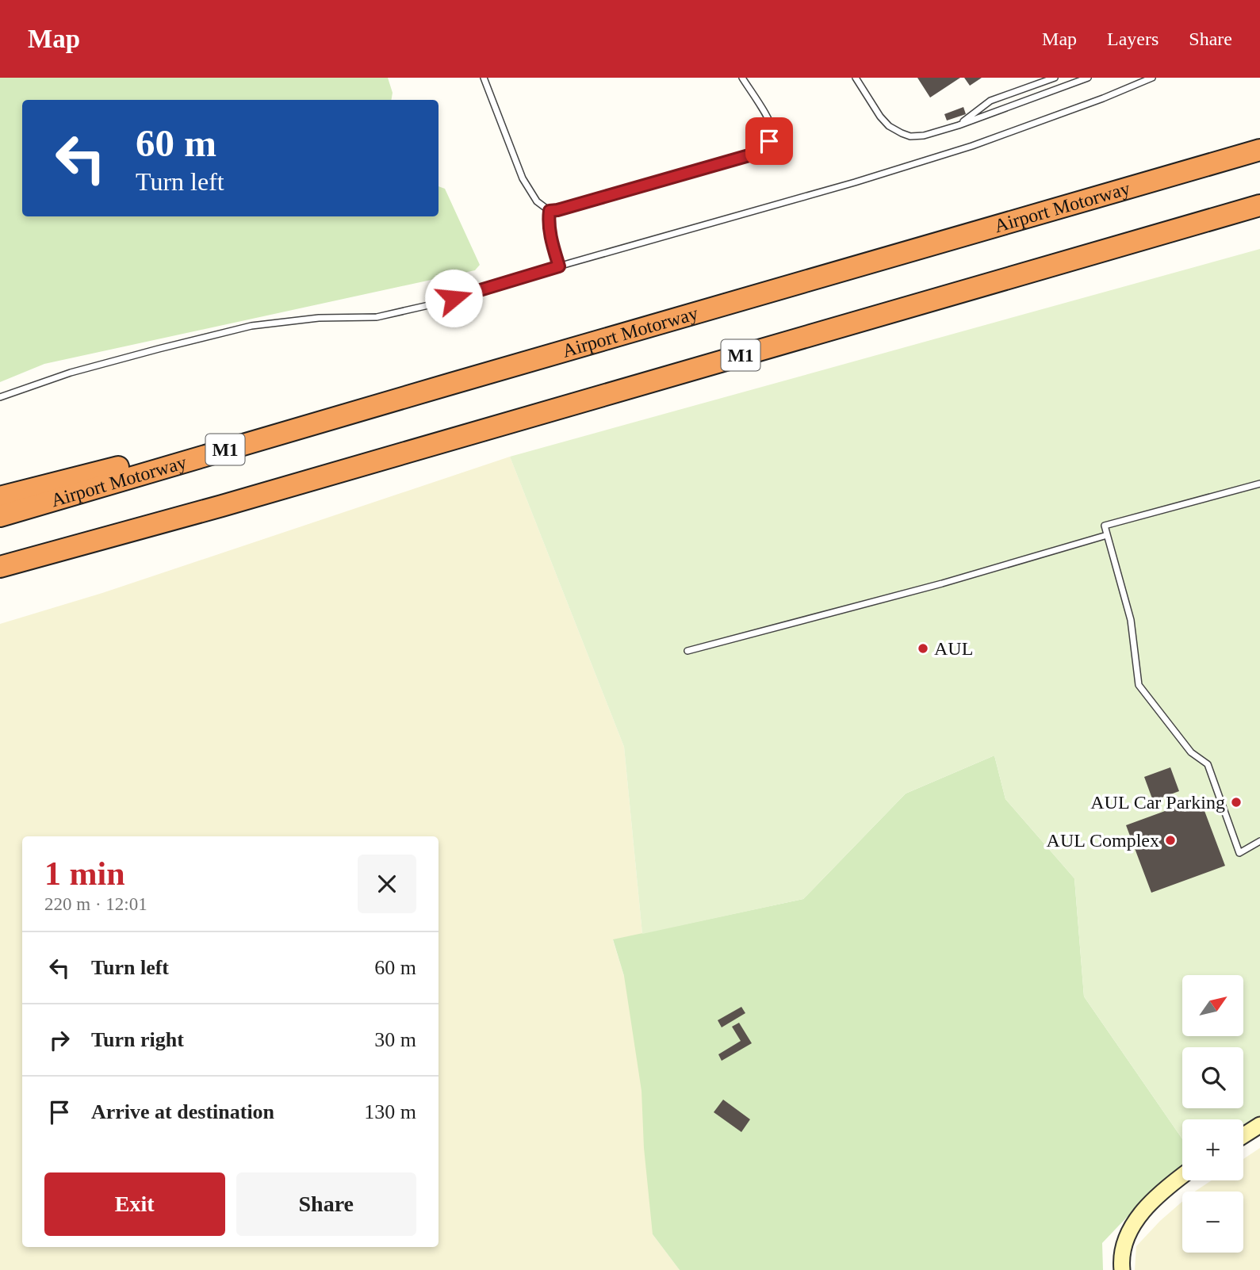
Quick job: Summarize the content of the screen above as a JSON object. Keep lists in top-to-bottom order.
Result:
{
  "streets": {
    "highway": ["Airport Motorway", "M1"]
  },
  "crossings": [
    ["Airport Motorway", "M1"]
  ],
  "places": ["AUL", "AUL Car Parking", "AUL Complex"],
  "north": "top right",
  "page": {
    "header": "Map",
    "nav": ["Map", "Layers", "Share"],
    "turn": ["60 m", "Turn left"],
    "heading": ["1 min", "220 m · 12:01"],
    "list": [
      {
        "name": "Turn left",
        "value": "60 m"
      },
      {
        "name": "Turn right",
        "value": "30 m"
      },
      {
        "name": "Arrive at destination",
        "value": "130 m"
      }
    ],
    "map_buttons": ["+", "−"],
    "buttons": ["Exit", "Share"]
  }
}
